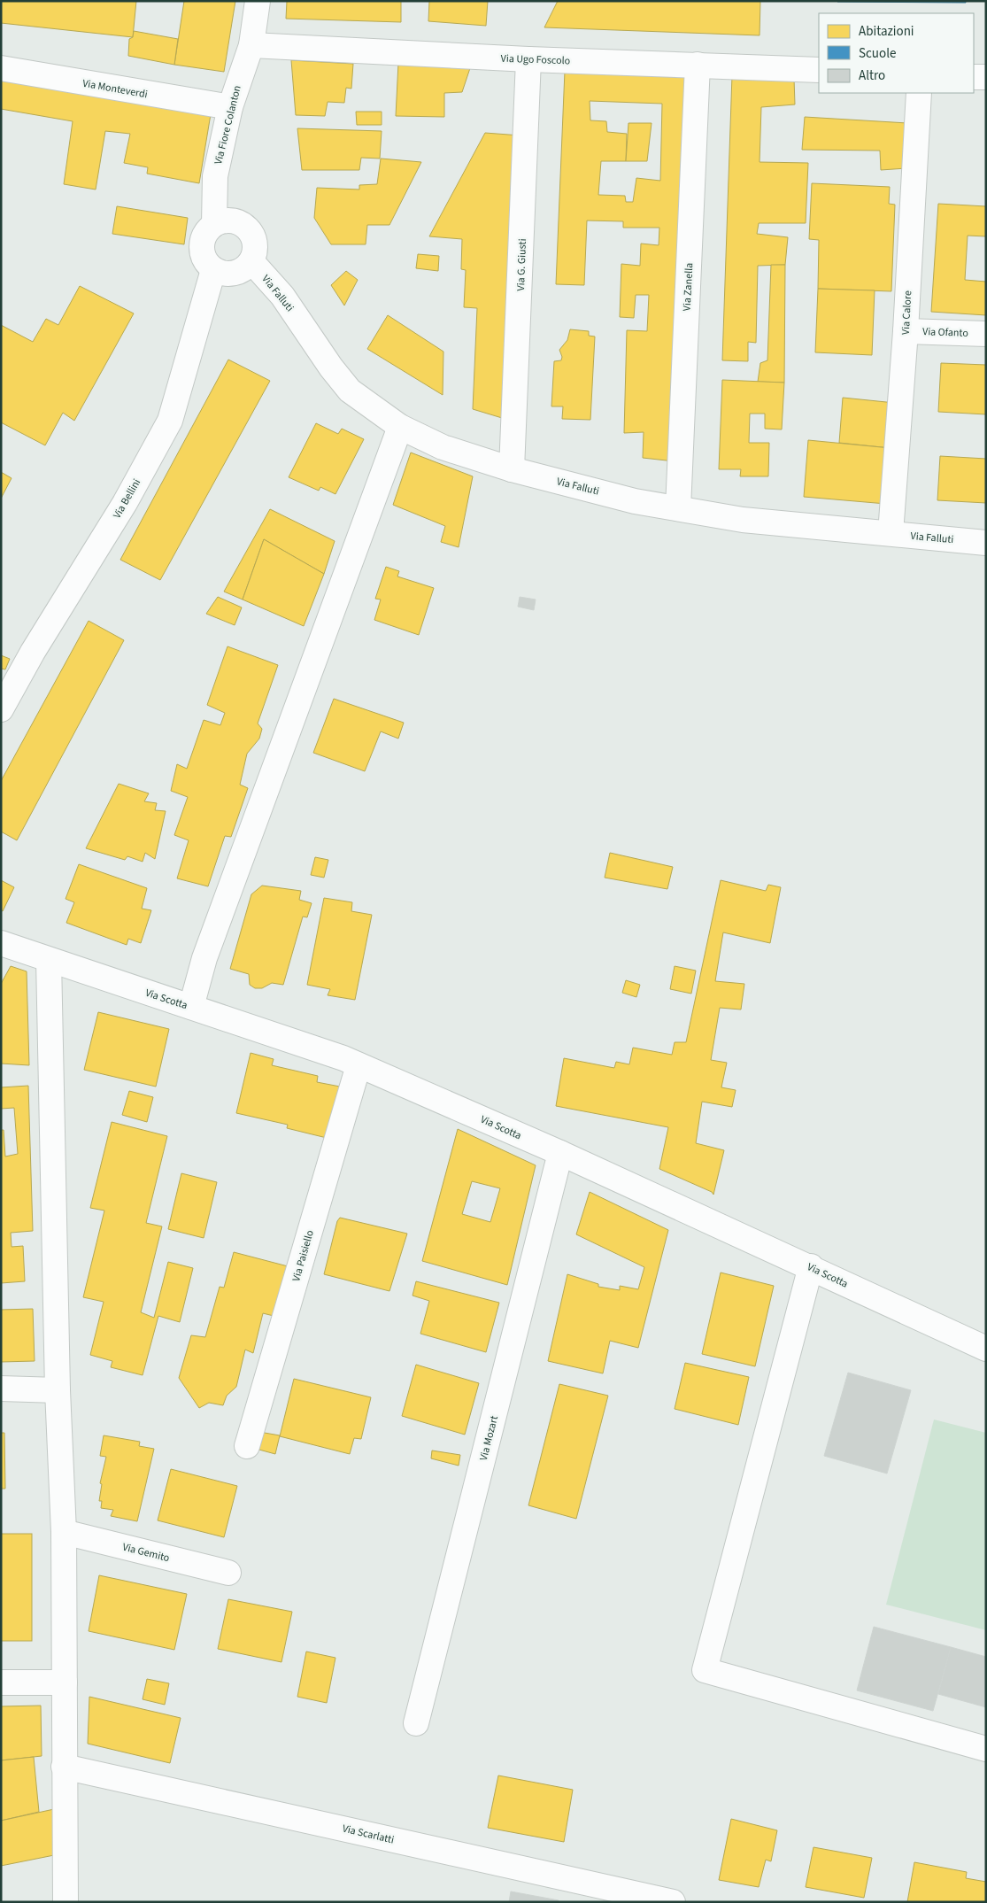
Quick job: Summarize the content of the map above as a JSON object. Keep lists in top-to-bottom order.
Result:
{
  "streets": {
    "street": [
      "Via Ugo Foscolo",
      "Via Monteverdi",
      "Via Fiore Colanton",
      "Via G. Giusti",
      "Via Zanella",
      "Via Falluti",
      "Via Calore",
      "Via Ofanto",
      "Via Bellini",
      "Via Scotta",
      "Via Paisiello",
      "Via Mozart",
      "Via Gemito",
      "Via Scarlatti"
    ]
  },
  "crossings": [
    ["Via Ugo Foscolo", "Via Fiore Colanton"],
    ["Via Ugo Foscolo", "Via G. Giusti"],
    ["Via Ugo Foscolo", "Via Zanella"],
    ["Via Monteverdi", "Via Fiore Colanton"],
    ["Via Fiore Colanton", "Via Falluti"],
    ["Via Fiore Colanton", "Via Bellini"],
    ["Via G. Giusti", "Via Falluti"],
    ["Via Zanella", "Via Falluti"],
    ["Via Falluti", "Via Calore"],
    ["Via Falluti", "Via Bellini"],
    ["Via Calore", "Via Ofanto"],
    ["Via Scotta", "Via Paisiello"],
    ["Via Scotta", "Via Mozart"]
  ],
  "legend": ["Abitazioni", "Scuole", "Altro"]
}
